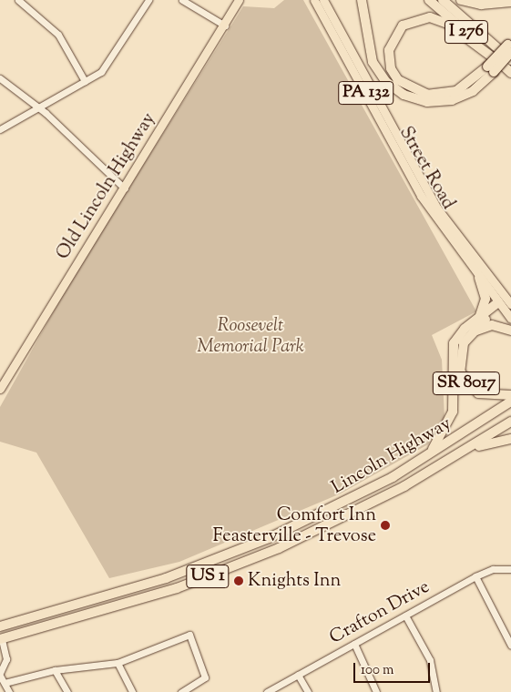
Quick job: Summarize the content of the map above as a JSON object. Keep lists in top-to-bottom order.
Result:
{
  "streets": {
    "highway": [
      "I 276",
      "SR 8017",
      "Lincoln Highway",
      "US 1"
    ],
    "main road": ["PA 132", "Street Road", "Old Lincoln Highway"],
    "street": ["Crafton Drive"]
  },
  "parks": ["Roosevelt Memorial Park"],
  "places": ["Comfort Inn Feasterville - Trevose", "Knights Inn"],
  "scale_bar": "100 m"
}
